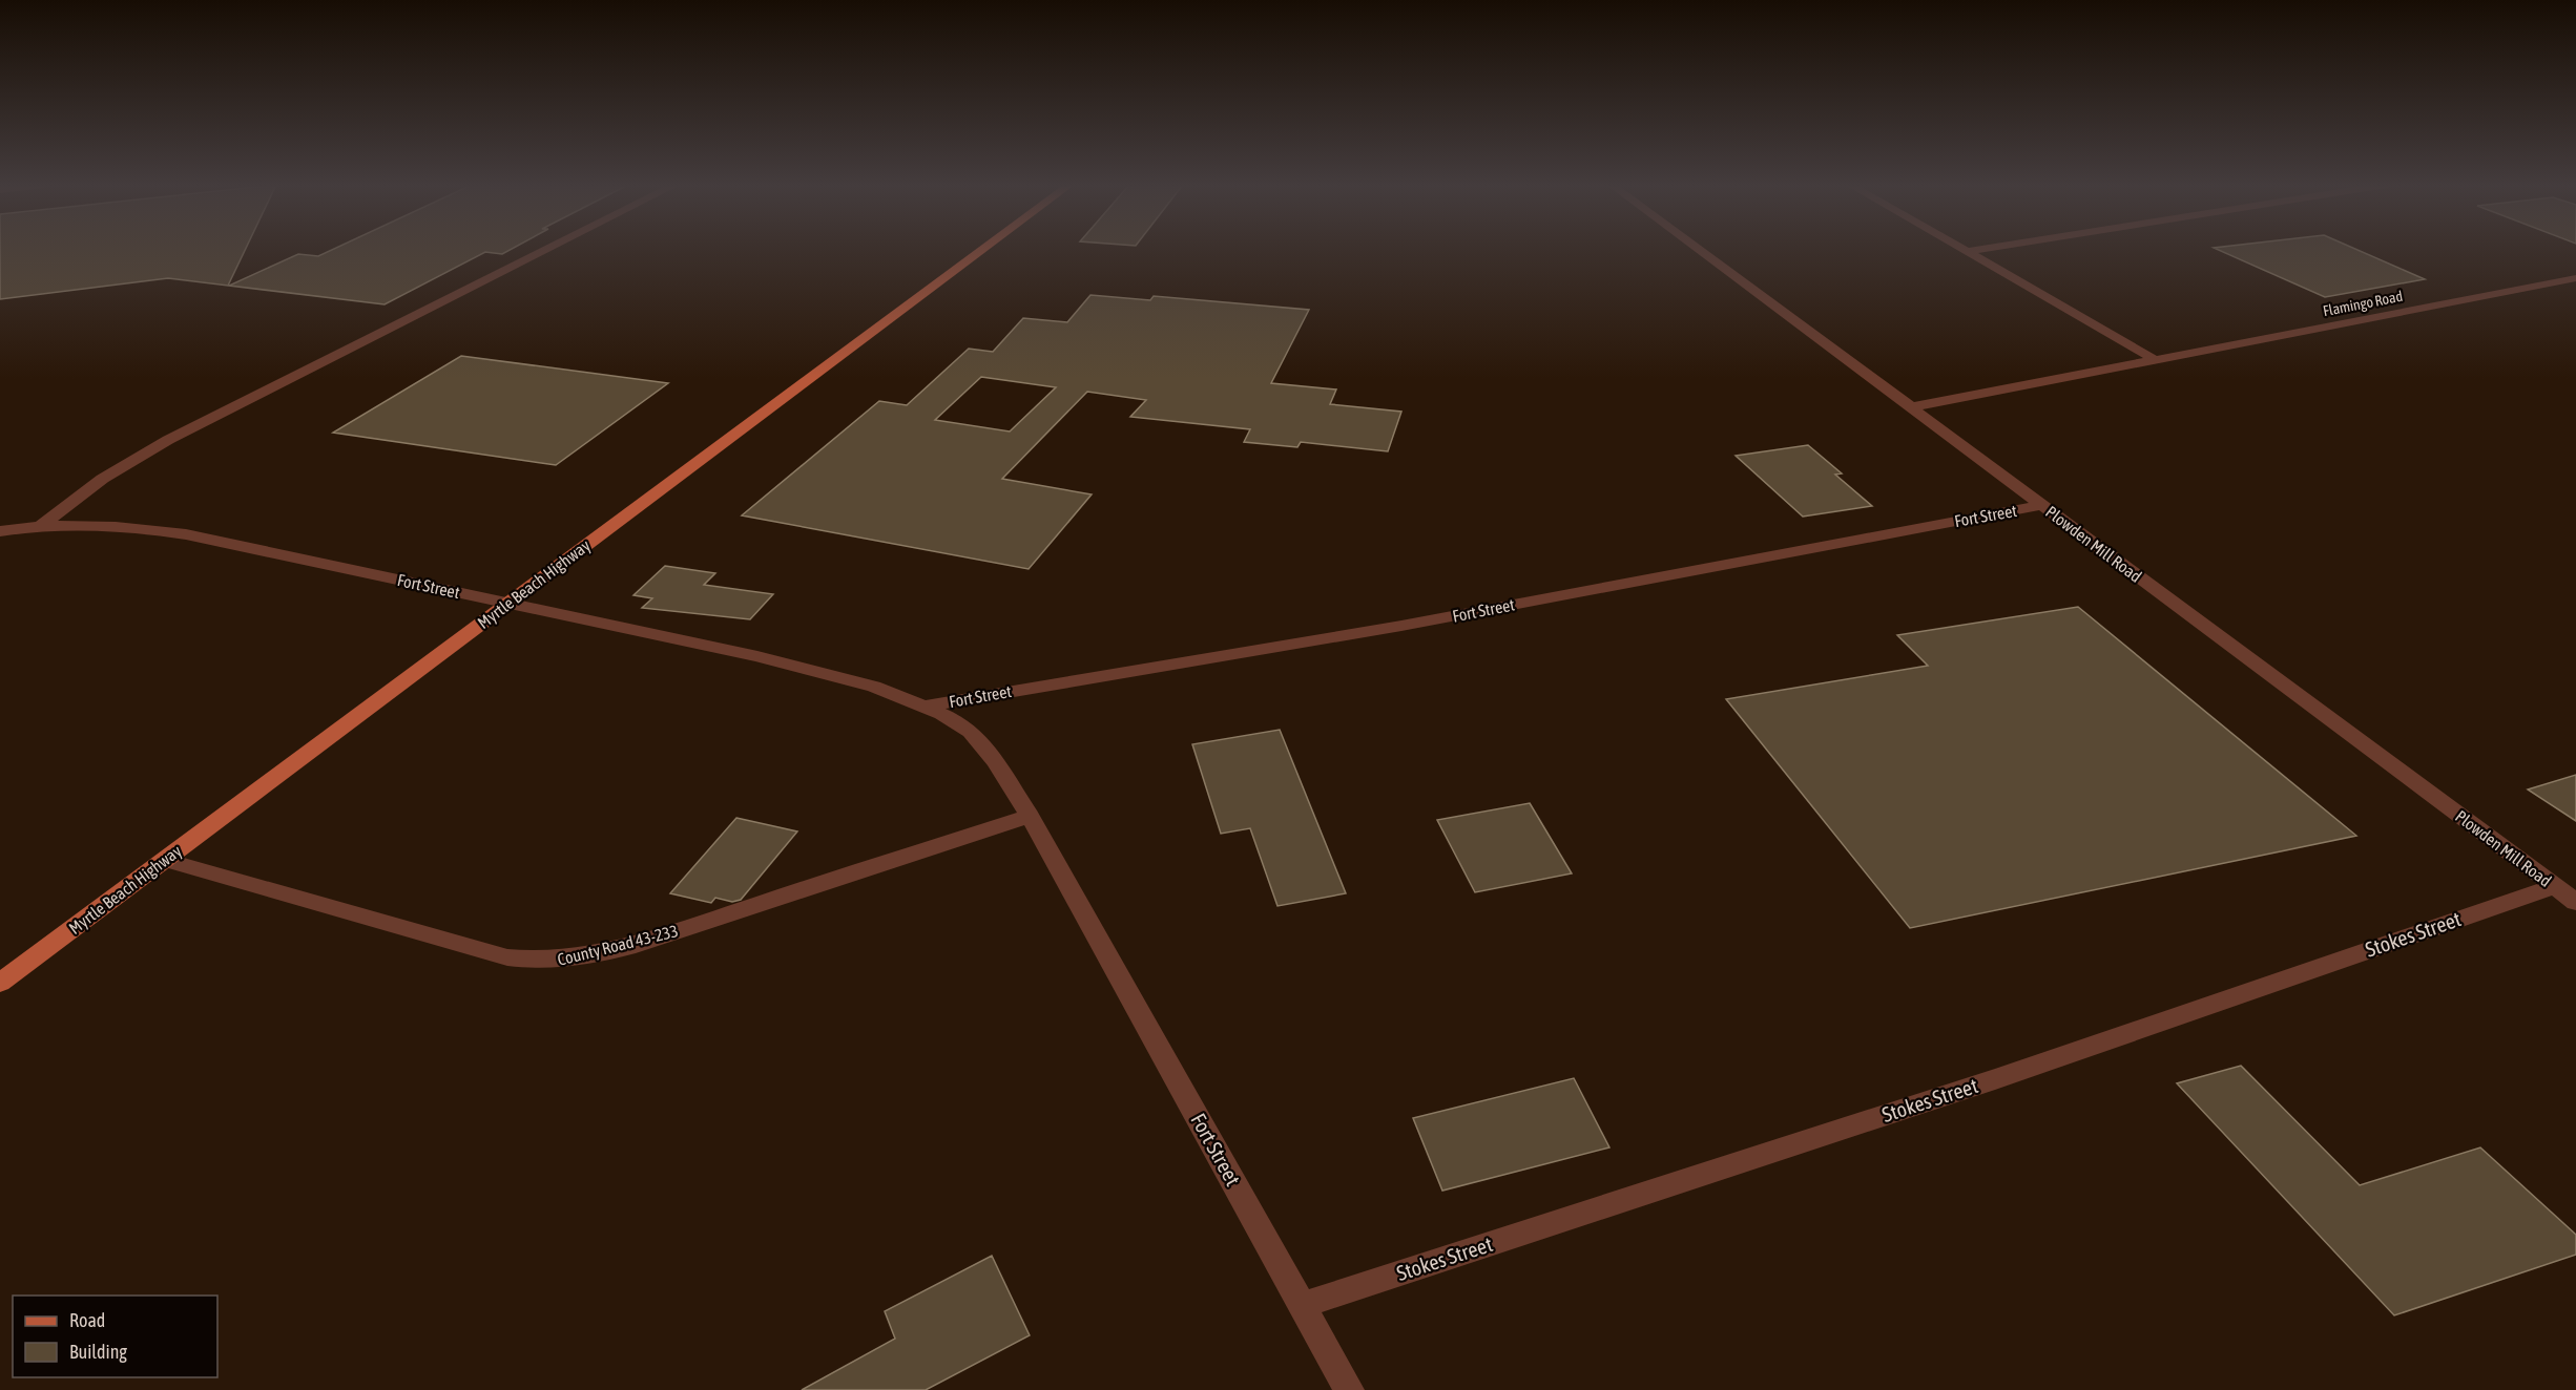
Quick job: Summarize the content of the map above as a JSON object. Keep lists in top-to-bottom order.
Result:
{
  "streets": {
    "main road": ["Myrtle Beach Highway"],
    "street": [
      "Flamingo Road",
      "Fort Street",
      "Plowden Mill Road",
      "Stokes Street",
      "County Road 43-233"
    ]
  },
  "crossings": [
    ["Flamingo Road", "Plowden Mill Road"],
    ["Fort Street", "Plowden Mill Road"],
    ["Fort Street", "Myrtle Beach Highway"],
    ["Fort Street", "Stokes Street"],
    ["Fort Street", "County Road 43-233"],
    ["Plowden Mill Road", "Stokes Street"],
    ["Myrtle Beach Highway", "County Road 43-233"]
  ],
  "legend": ["Road", "Building"]
}
